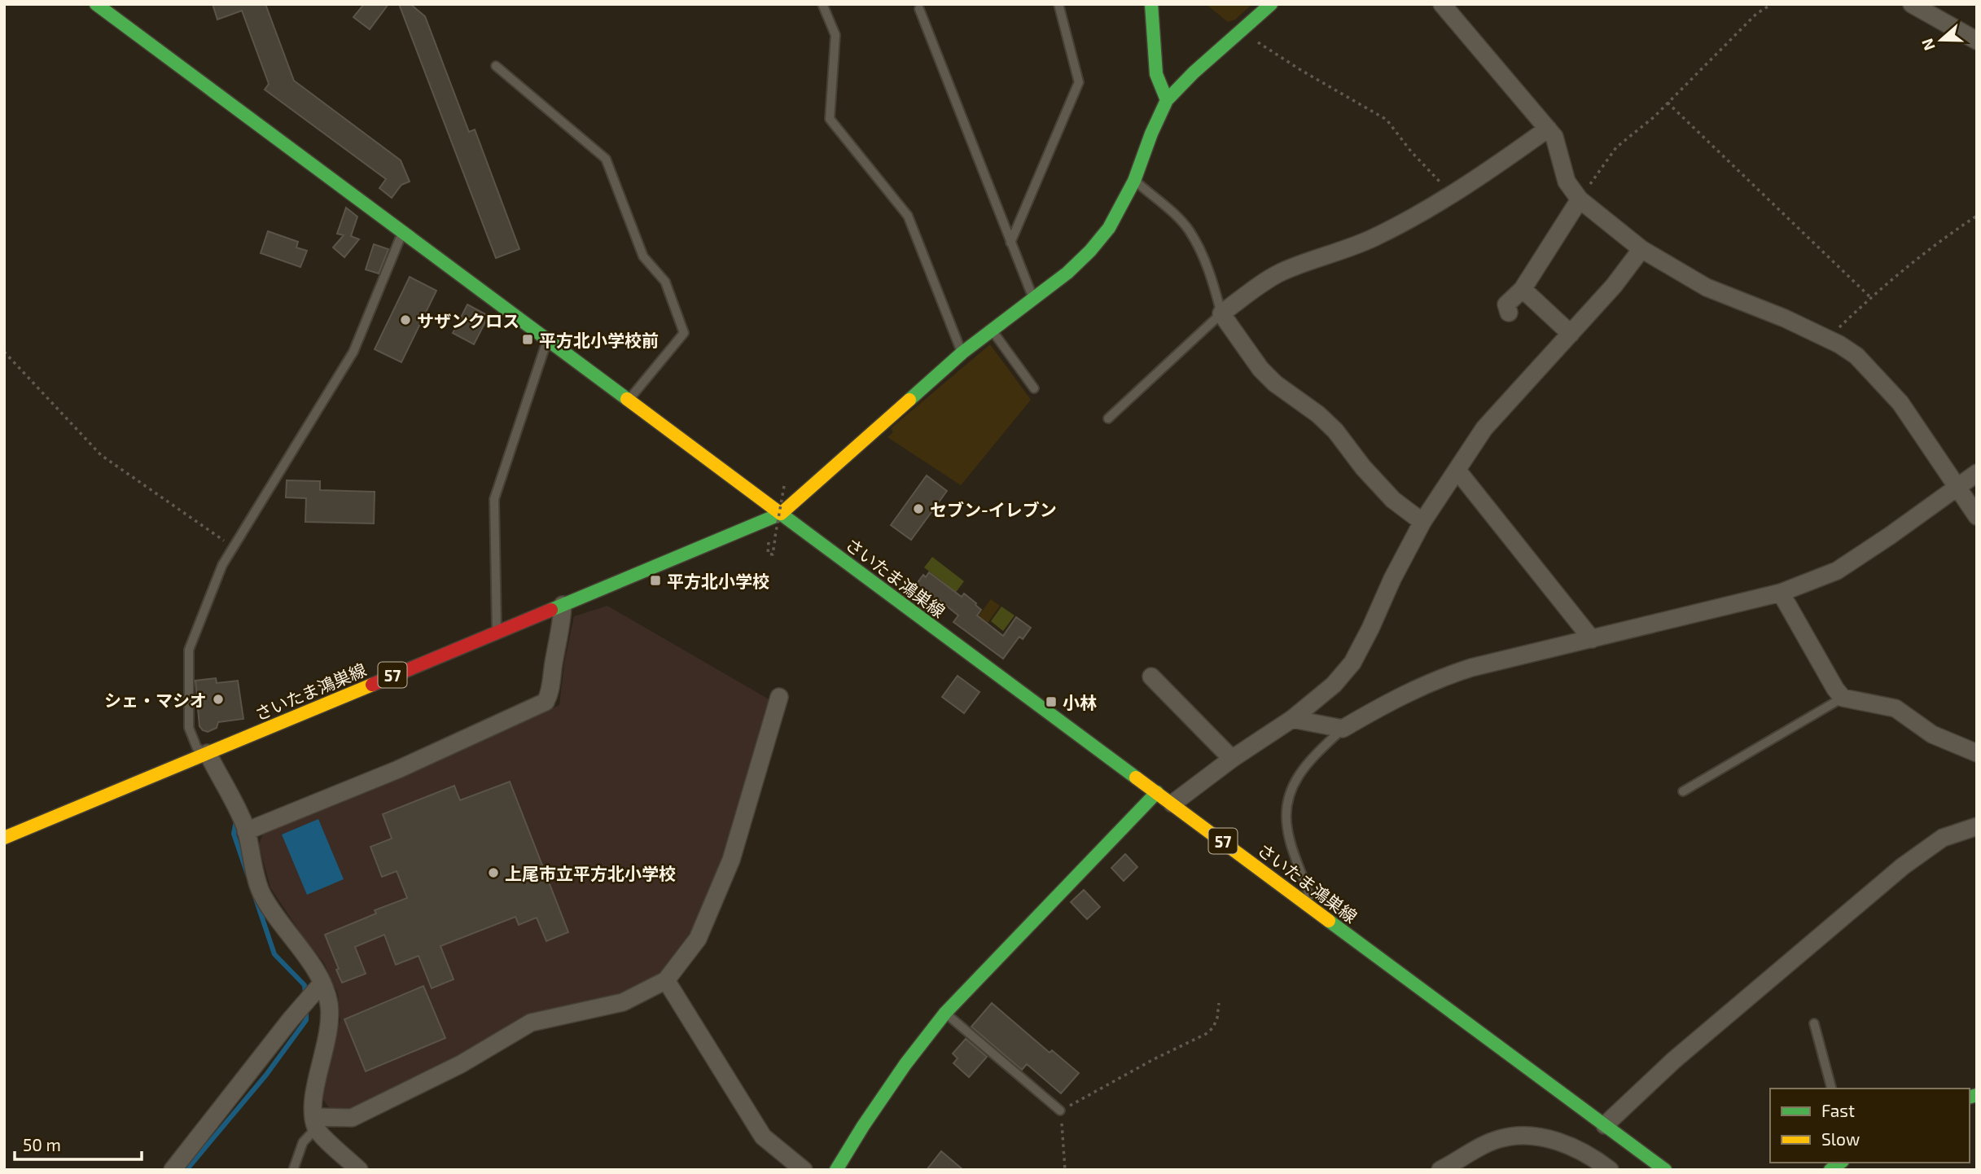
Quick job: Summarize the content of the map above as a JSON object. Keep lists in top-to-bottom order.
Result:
{
  "streets": {
    "street": ["さいたま鴻巣線", "57"]
  },
  "places": {
    "other": [
      "サザンクロス",
      "セブン-イレブン",
      "シェ・マシオ",
      "上尾市立平方北小学校"
    ],
    "transit": ["平方北小学校前", "平方北小学校", "小林"]
  },
  "legend": ["Fast", "Slow"],
  "scale_bar": "50 m",
  "north": "left"
}
